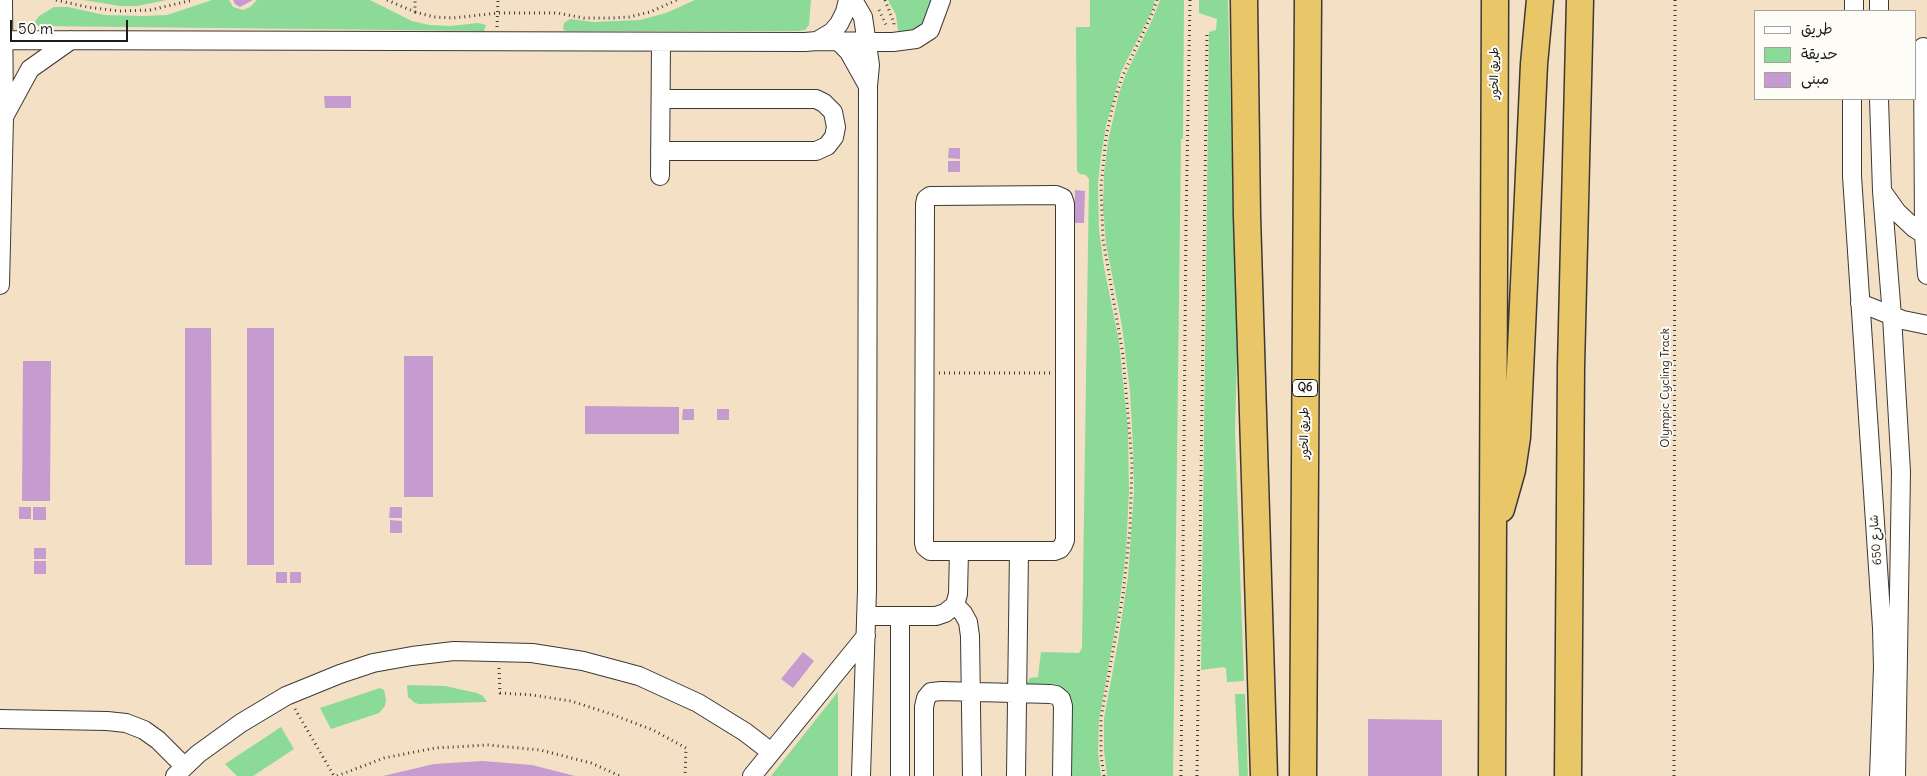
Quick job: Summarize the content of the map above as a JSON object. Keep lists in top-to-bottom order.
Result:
{
  "streets": {
    "highway": ["طريق الخور", "Q6"],
    "street": ["شارع 650"],
    "path": ["Olympic Cycling Track"]
  },
  "legend": ["طريق", "حديقة", "مبنى"],
  "scale_bar": "50 m"
}
